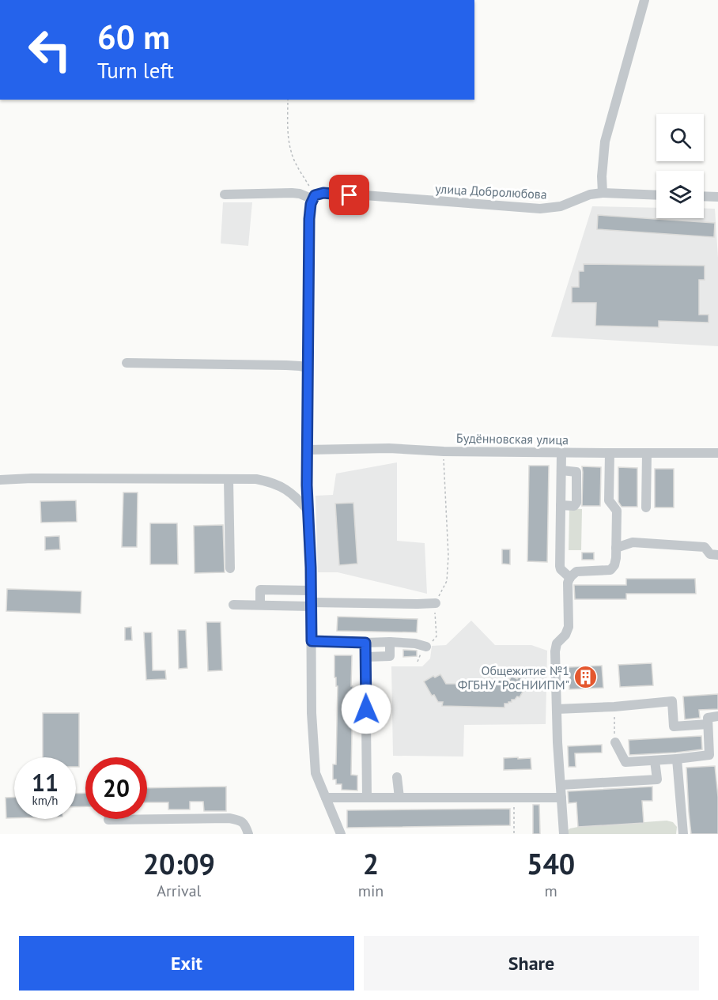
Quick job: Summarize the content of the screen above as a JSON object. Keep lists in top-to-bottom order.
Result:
{
  "streets": {
    "street": ["улица Добролюбова", "Будённовская улица"]
  },
  "places": {
    "building": ["Общежитие №1 ФГБНУ \"РосНИИПМ\""]
  },
  "page": {
    "turn": ["60 m", "Turn left"],
    "speed": "11 km/h",
    "limit": "20",
    "eta": [
      "20:09",
      "Arrival",
      "2",
      "min",
      "540",
      "m"
    ],
    "buttons": ["Exit", "Share"]
  }
}
